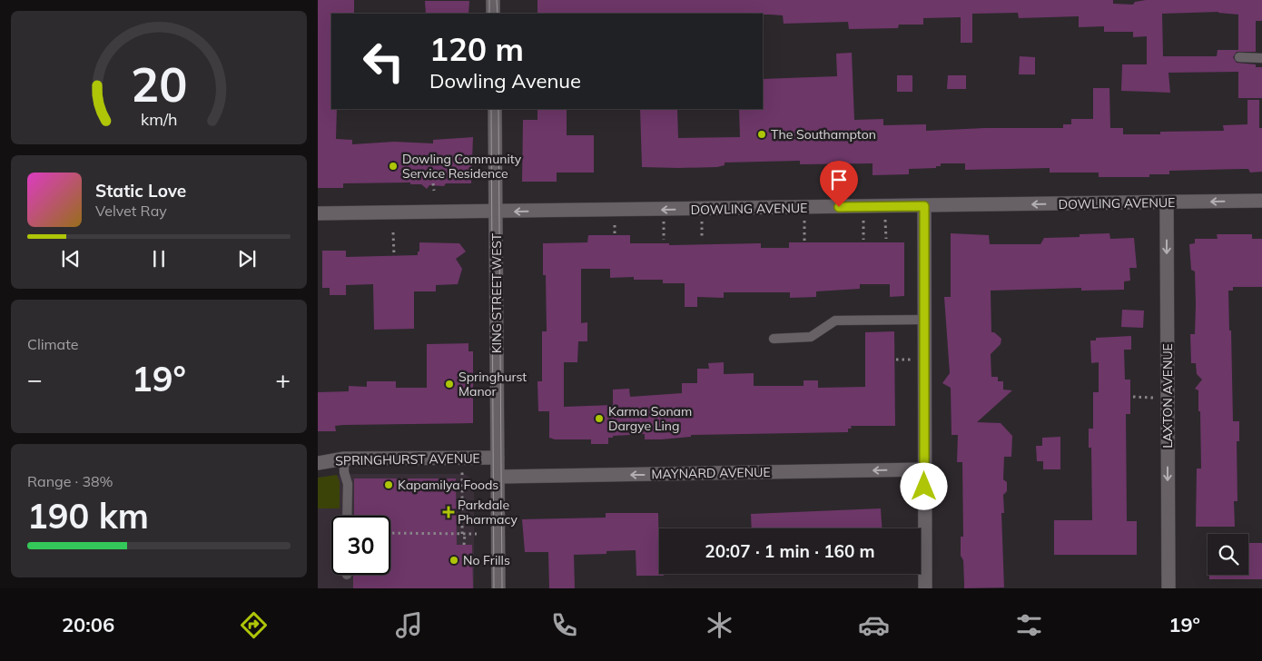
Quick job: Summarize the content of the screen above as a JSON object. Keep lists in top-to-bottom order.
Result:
{
  "streets": {
    "street": [
      "DOWLING AVENUE",
      "KING STREET WEST",
      "LAXTON AVENUE",
      "SPRINGHURST AVENUE",
      "MAYNARD AVENUE"
    ]
  },
  "crossings": [
    ["DOWLING AVENUE", "KING STREET WEST"],
    ["DOWLING AVENUE", "LAXTON AVENUE"],
    ["KING STREET WEST", "SPRINGHURST AVENUE"],
    ["KING STREET WEST", "MAYNARD AVENUE"]
  ],
  "one_way": ["DOWLING AVENUE", "LAXTON AVENUE", "MAYNARD AVENUE"],
  "places": {
    "other": [
      "The Southampton",
      "Dowling Community Service Residence",
      "Springhurst Manor",
      "Karma Sonam Dargye Ling",
      "Kapamilya Foods",
      "No Frills"
    ],
    "health": ["Parkdale Pharmacy"]
  },
  "page": {
    "turn": ["120 m", "Dowling Avenue"],
    "song": ["Static Love", "Velvet Ray"],
    "tile": [
      "Climate",
      ["Range · 38%", "190 km"]
    ],
    "heat": ["−", "19°", "+"],
    "limit": "30",
    "trip": "20:07 · 1 min · 160 m",
    "tabs": ["20:06", "19°"],
    "gauge": ["20", "km/h"]
  }
}
